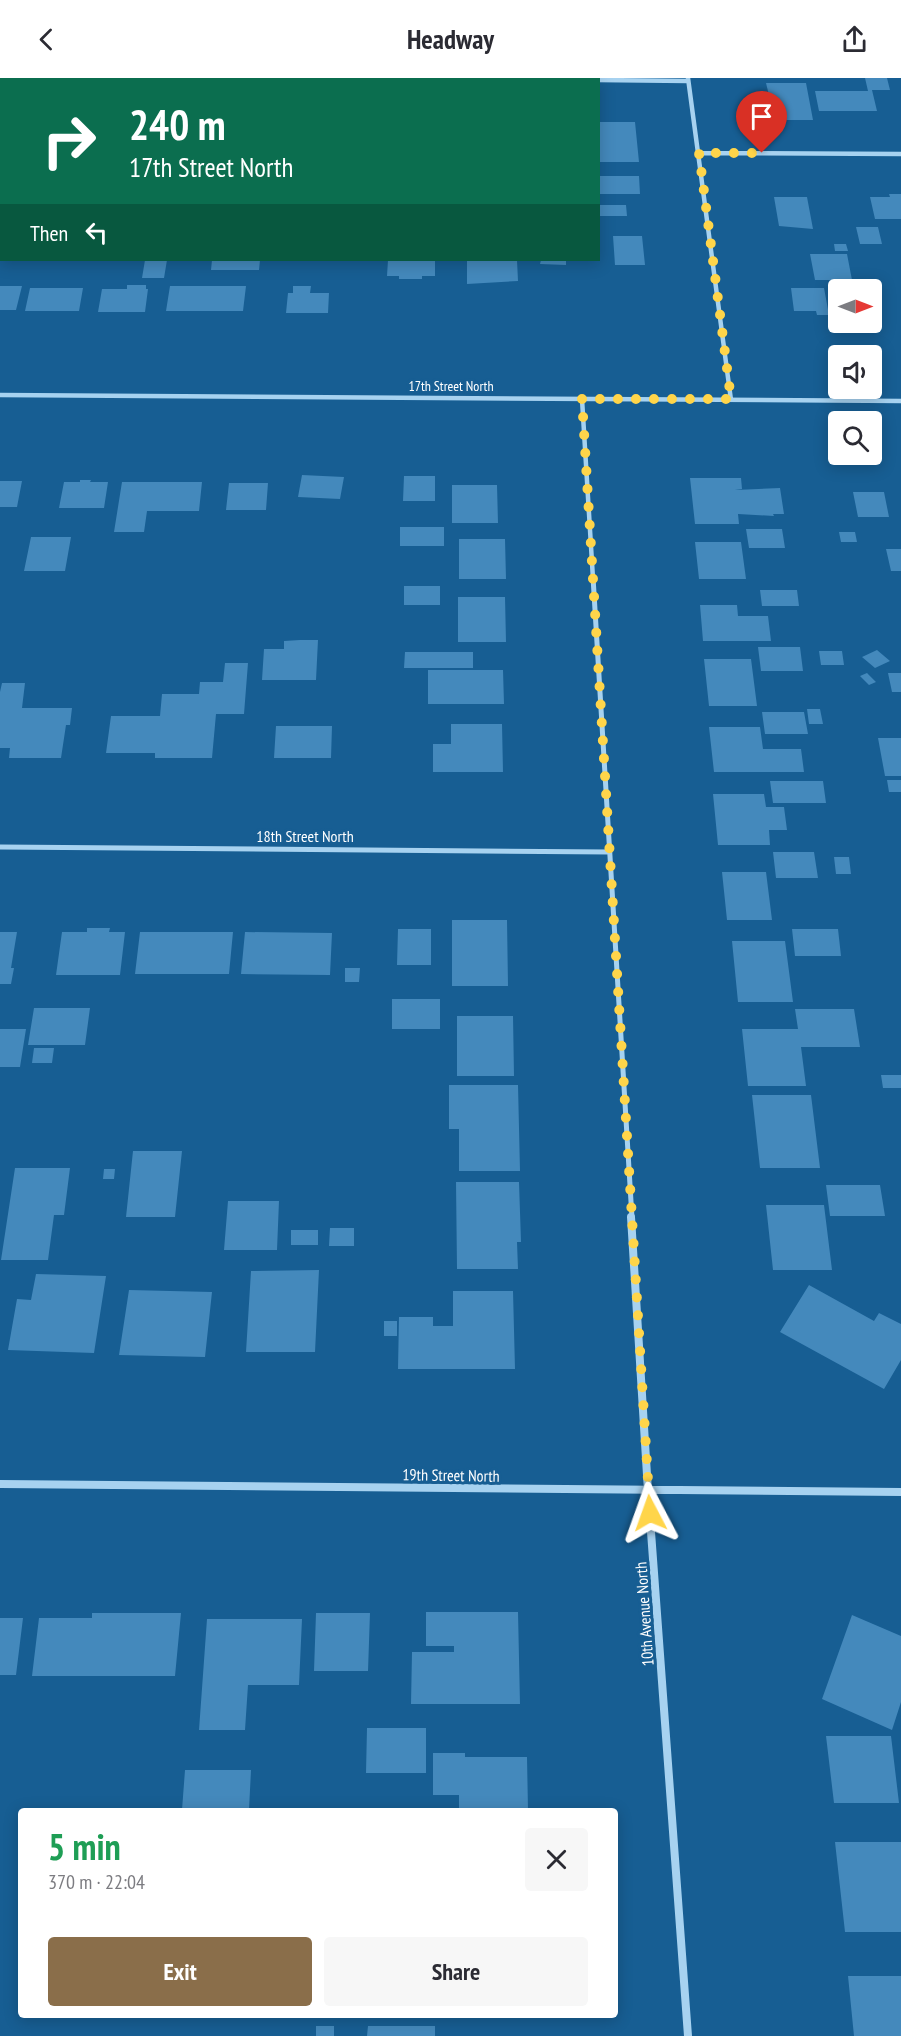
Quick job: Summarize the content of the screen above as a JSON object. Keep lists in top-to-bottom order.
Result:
{
  "streets": {
    "street": [
      "17th Street North",
      "18th Street North",
      "19th Street North",
      "10th Avenue North"
    ]
  },
  "crossings": [
    ["17th Street North", "10th Avenue North"],
    ["18th Street North", "10th Avenue North"],
    ["19th Street North", "10th Avenue North"]
  ],
  "north": "right",
  "page": {
    "header": "Headway",
    "turn": ["240 m", "17th Street North"],
    "then": "Then",
    "heading": ["5 min", "370 m · 22:04"],
    "buttons": ["Exit", "Share"]
  }
}
